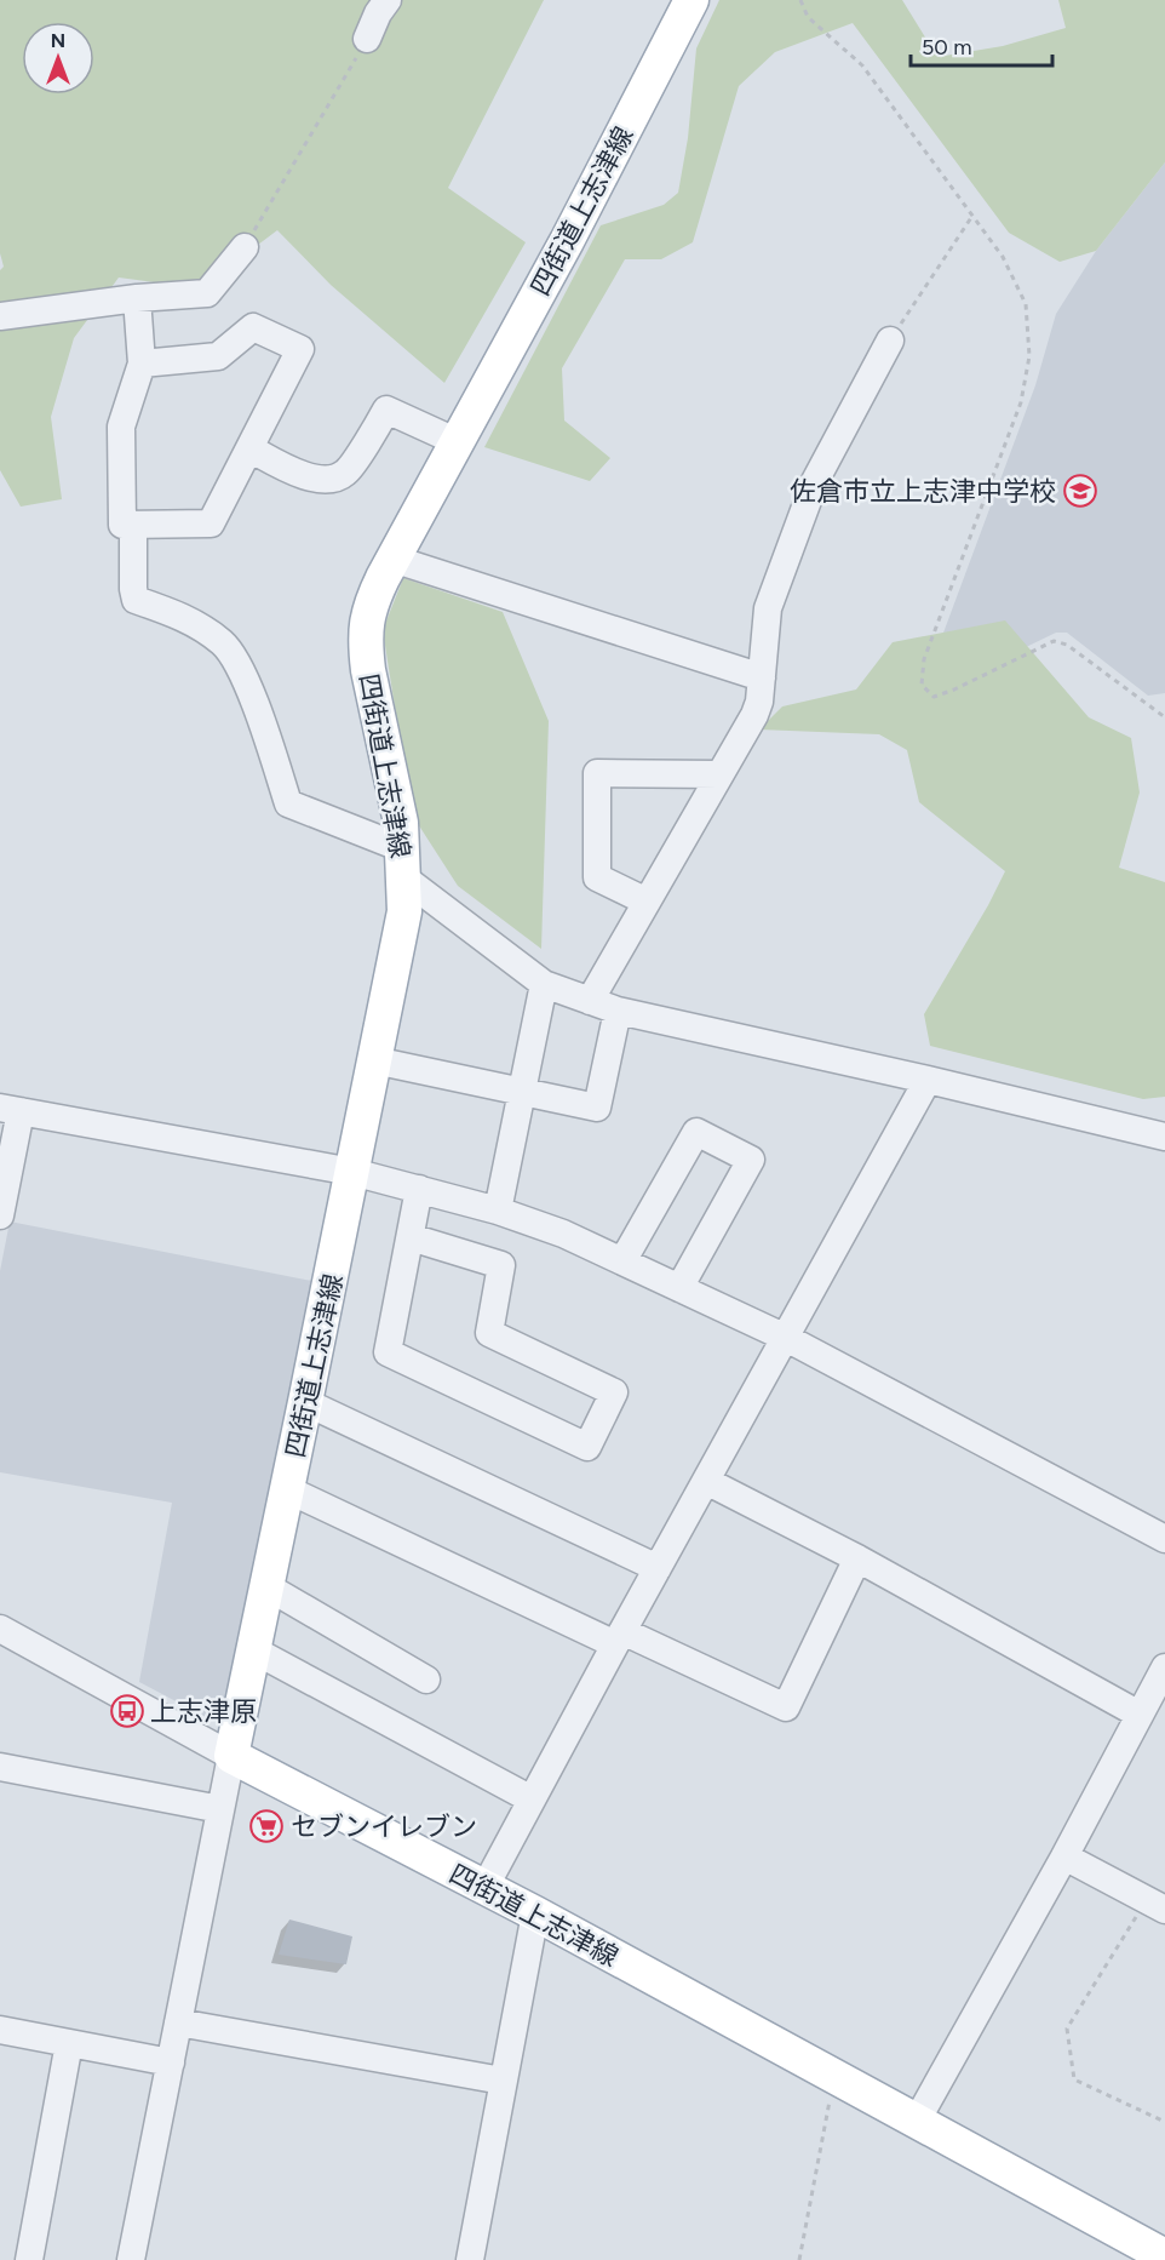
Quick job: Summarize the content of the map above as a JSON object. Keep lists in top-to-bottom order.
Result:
{
  "streets": {
    "main road": ["四街道上志津線"]
  },
  "places": {
    "school or university": ["佐倉市立上志津中学校"],
    "bus stop": ["上志津原"],
    "supermarket": ["セブンイレブン"]
  },
  "scale_bar": "50 m",
  "north": "top"
}
